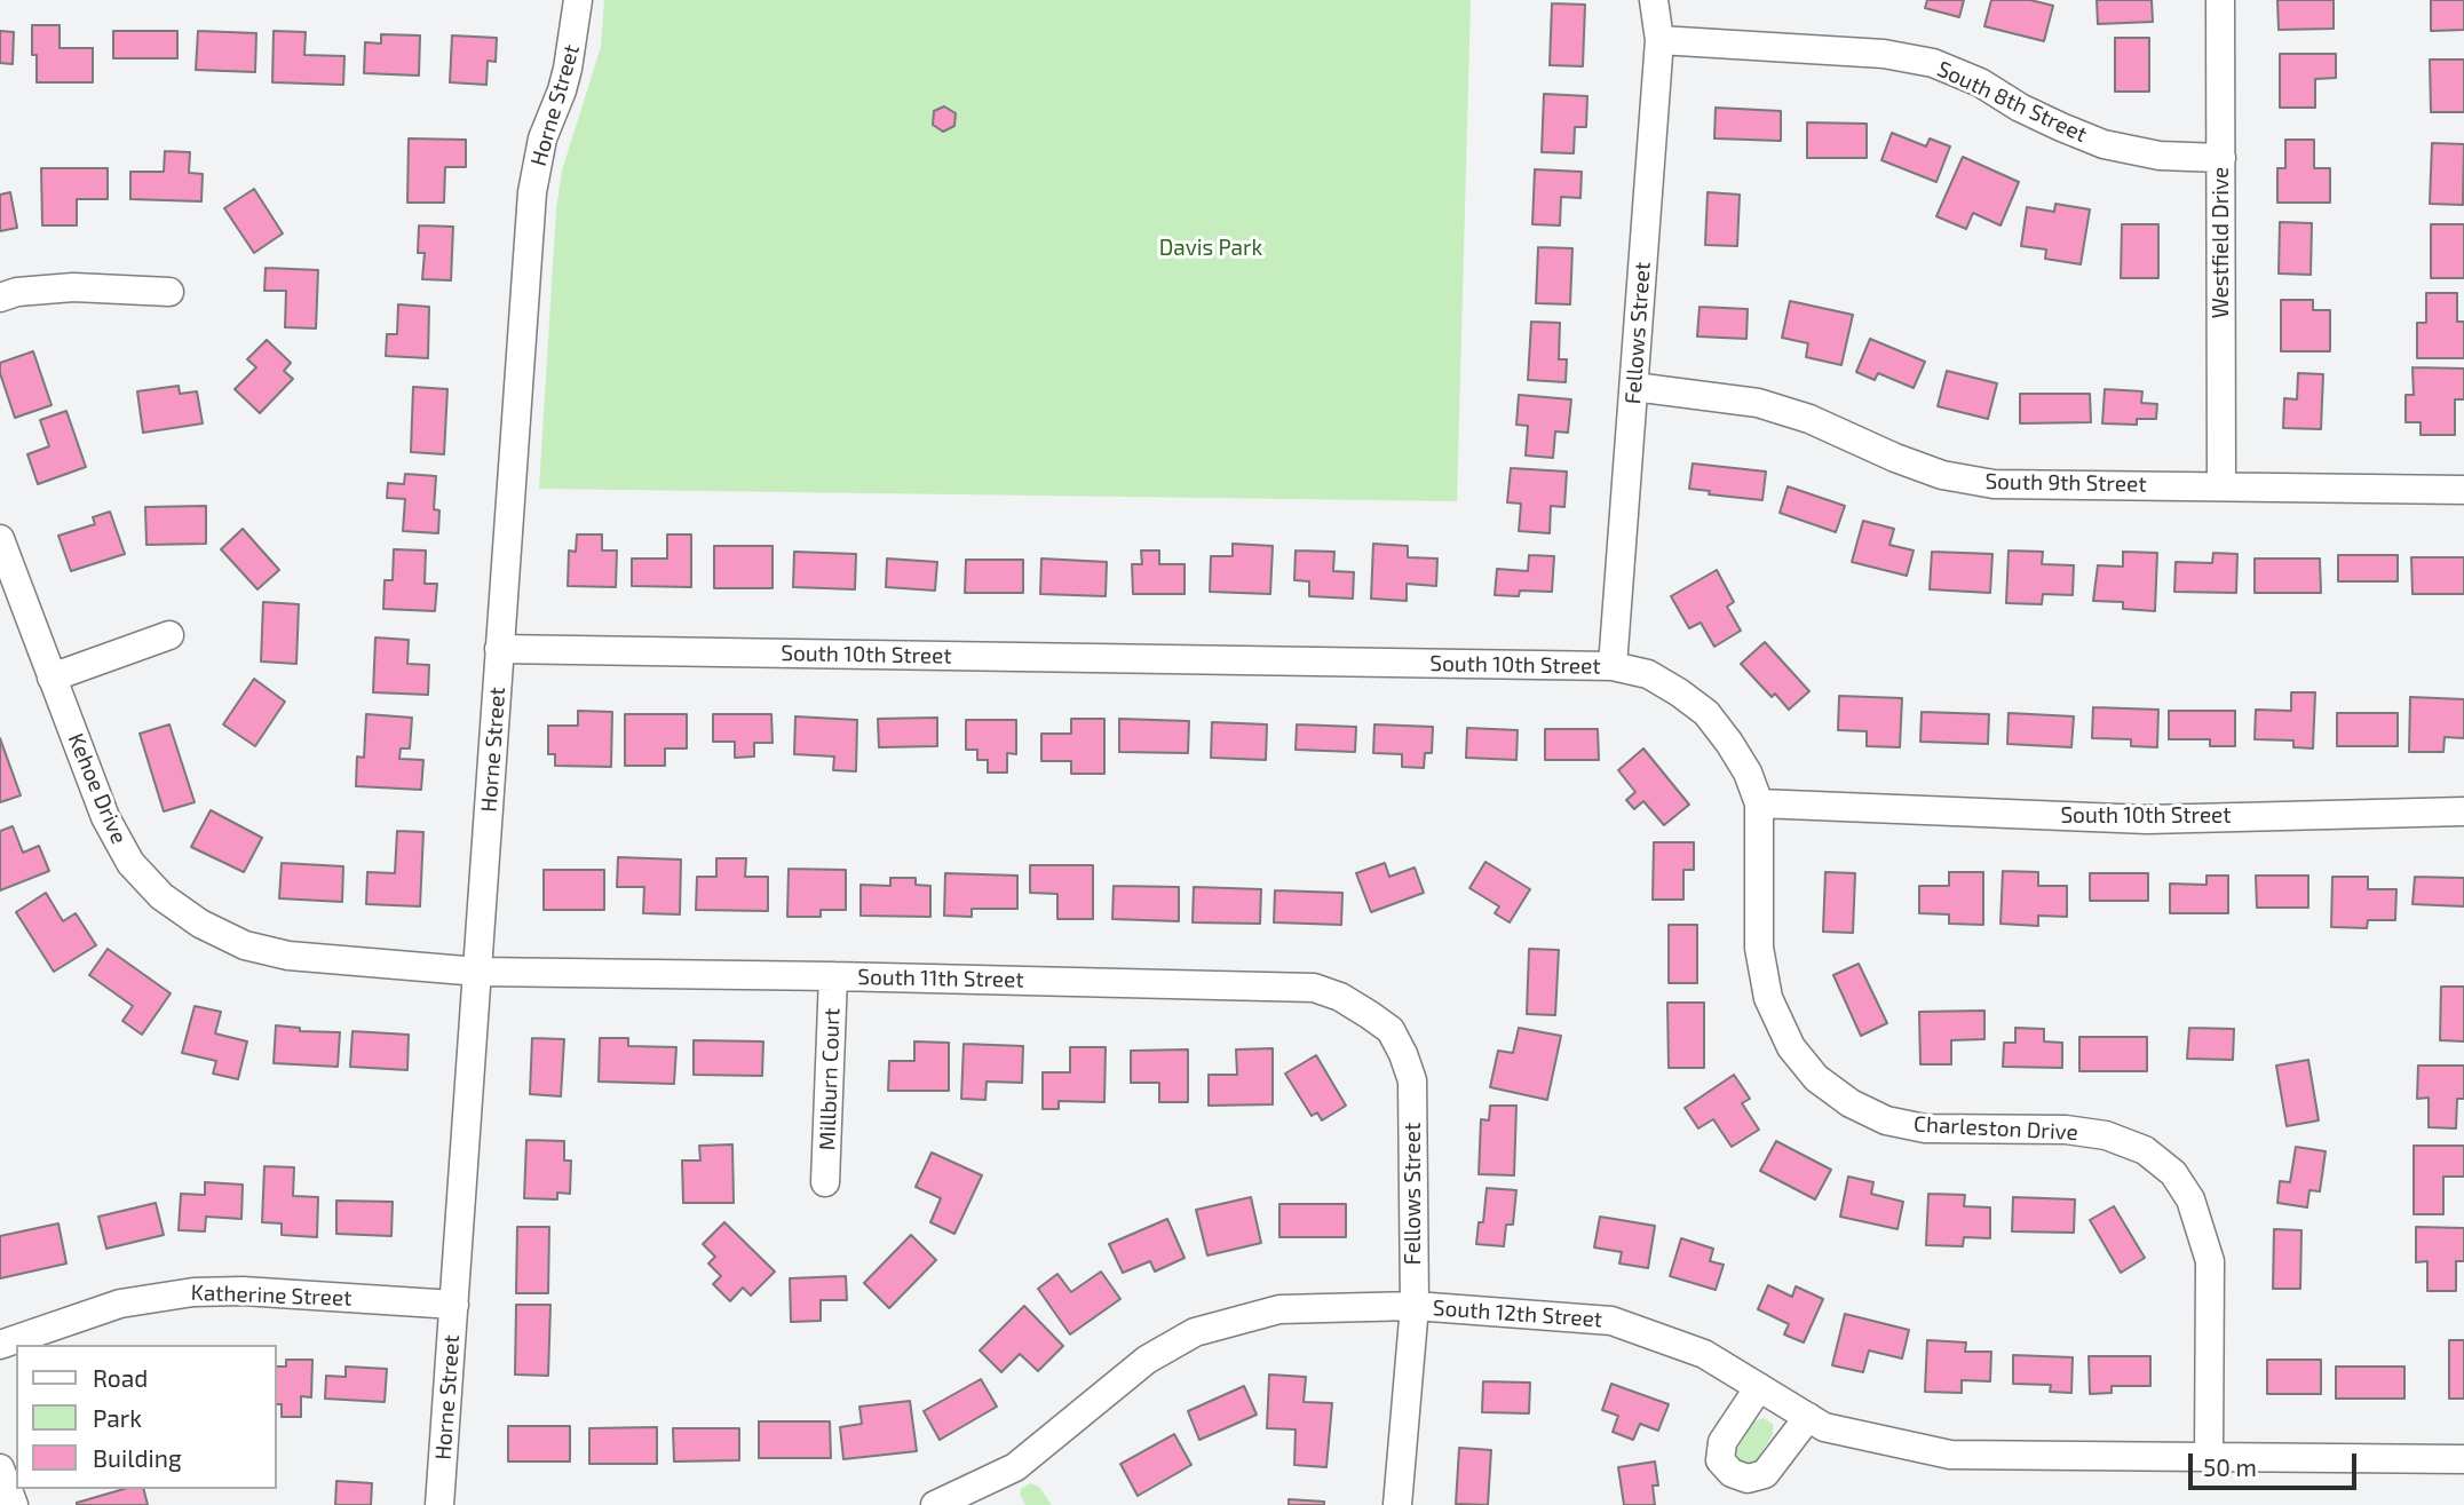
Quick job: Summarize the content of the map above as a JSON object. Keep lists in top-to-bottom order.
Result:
{
  "streets": {
    "street": [
      "South 8th Street",
      "Horne Street",
      "Westfield Drive",
      "Fellows Street",
      "South 9th Street",
      "South 10th Street",
      "Kehoe Drive",
      "South 11th Street",
      "Millburn Court",
      "Charleston Drive",
      "Katherine Street",
      "South 12th Street"
    ]
  },
  "crossings": [
    ["South 8th Street", "Westfield Drive"],
    ["South 8th Street", "Fellows Street"],
    ["Horne Street", "South 10th Street"],
    ["Horne Street", "Kehoe Drive"],
    ["Horne Street", "South 11th Street"],
    ["Horne Street", "Katherine Street"],
    ["Westfield Drive", "South 9th Street"],
    ["Fellows Street", "South 9th Street"],
    ["Fellows Street", "South 10th Street"],
    ["Fellows Street", "South 11th Street"],
    ["Fellows Street", "South 12th Street"],
    ["South 10th Street", "Charleston Drive"],
    ["Kehoe Drive", "South 11th Street"],
    ["South 11th Street", "Millburn Court"],
    ["Charleston Drive", "South 12th Street"]
  ],
  "parks": ["Davis Park"],
  "legend": ["Road", "Park", "Building"],
  "scale_bar": "50 m"
}
